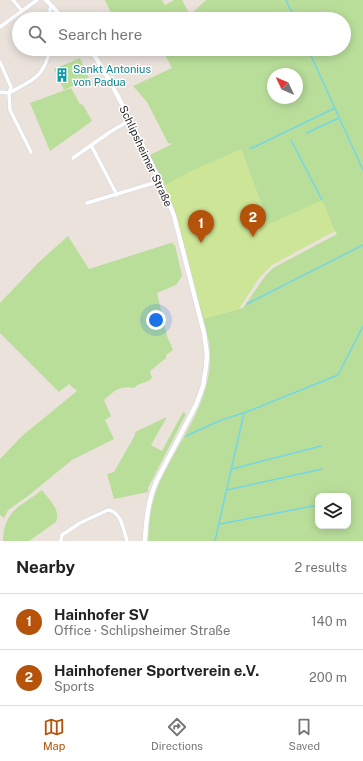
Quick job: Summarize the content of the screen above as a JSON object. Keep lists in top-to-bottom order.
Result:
{
  "streets": {
    "street": ["Schlipsheimer Straße"]
  },
  "places": {
    "building": ["Sankt Antonius von Padua"]
  },
  "north": "top left",
  "page": {
    "search": "Search here",
    "pins": ["2", "1"],
    "heading": ["Nearby", "2 results"],
    "list": [
      {
        "mark": "1",
        "name": "Hainhofer SV",
        "note": "Office · Schlipsheimer Straße",
        "value": "140 m"
      },
      {
        "mark": "2",
        "name": "Hainhofener Sportverein e.V.",
        "note": "Sports",
        "value": "200 m"
      }
    ],
    "nav": ["Map", "Directions", "Saved"]
  }
}
